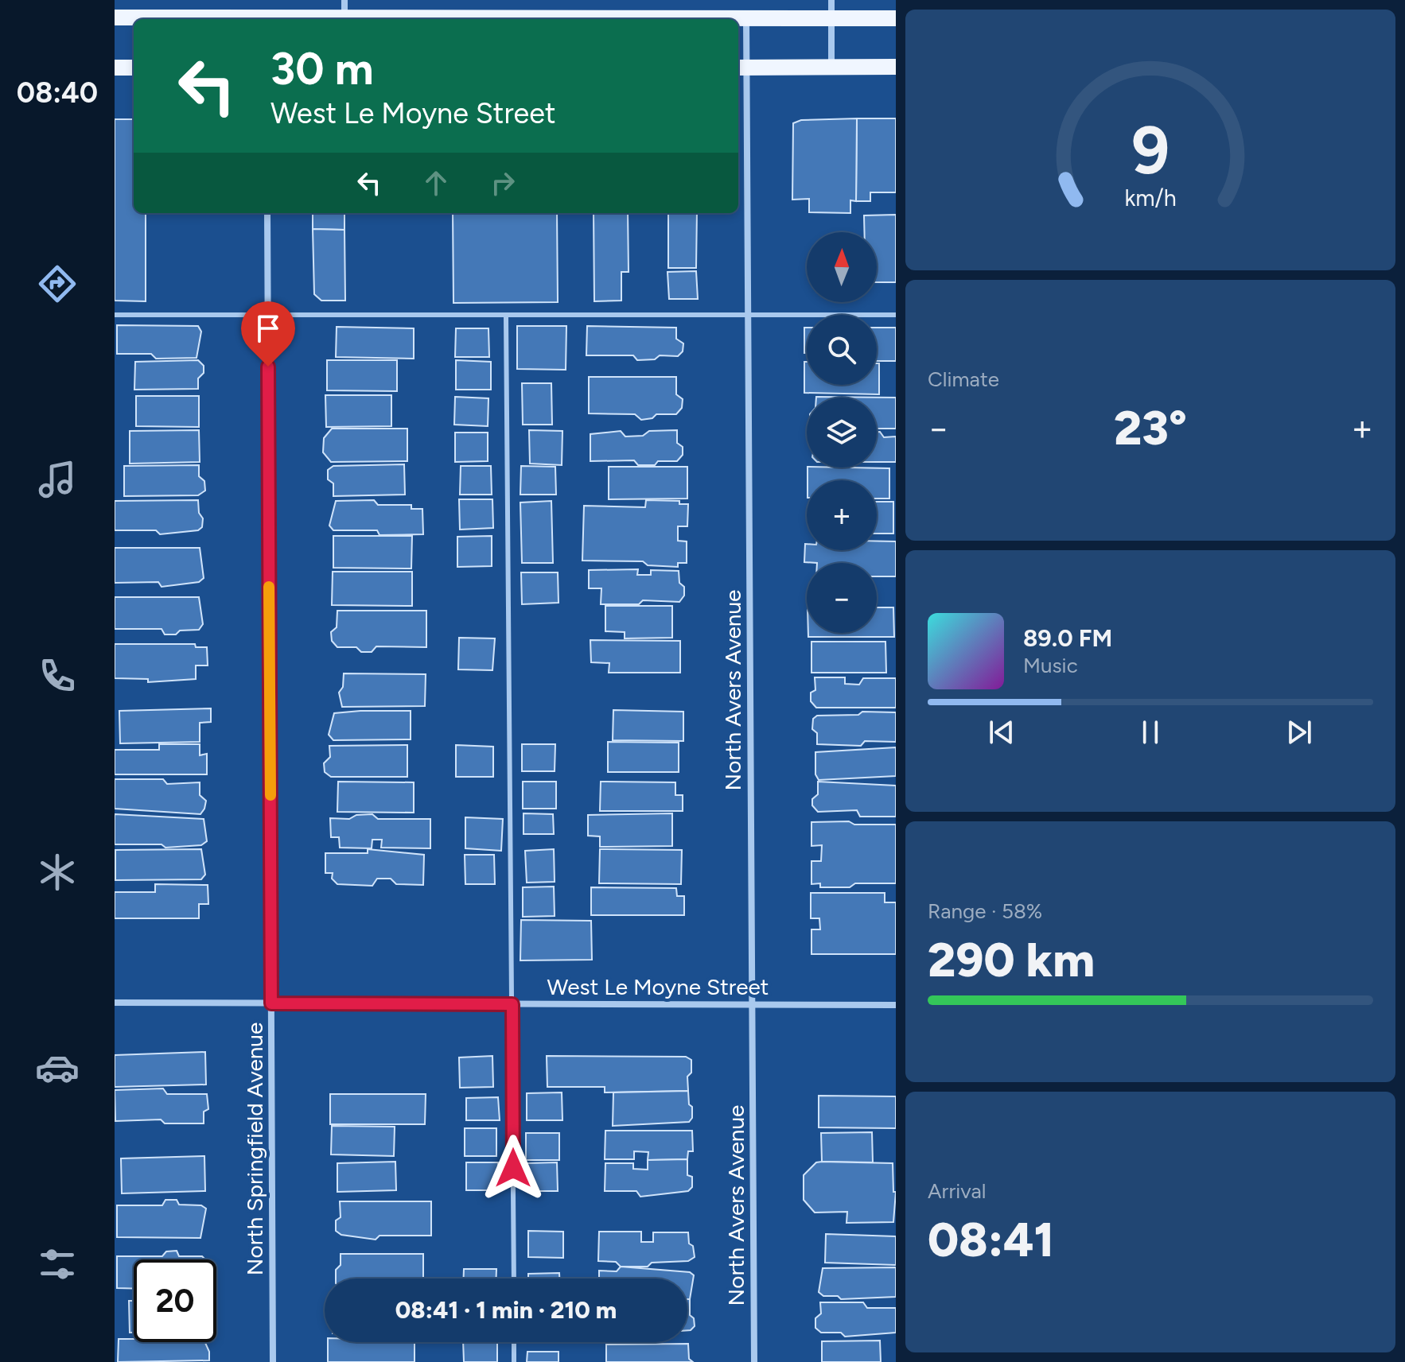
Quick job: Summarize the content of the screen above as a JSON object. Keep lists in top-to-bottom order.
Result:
{
  "streets": {
    "street": ["North Avers Avenue", "West Le Moyne Street", "North Springfield Avenue"]
  },
  "crossings": [
    ["North Avers Avenue", "West Le Moyne Street"],
    ["West Le Moyne Street", "North Springfield Avenue"]
  ],
  "north": "top",
  "page": {
    "tabs": "08:40",
    "turn": ["30 m", "West Le Moyne Street"],
    "map_buttons": ["+", "−"],
    "tile": [
      "Climate",
      ["Range · 58%", "290 km"],
      ["Arrival", "08:41"]
    ],
    "heat": ["−", "23°", "+"],
    "song": ["89.0 FM", "Music"],
    "limit": "20",
    "trip": "08:41 · 1 min · 210 m",
    "gauge": ["9", "km/h"]
  }
}
